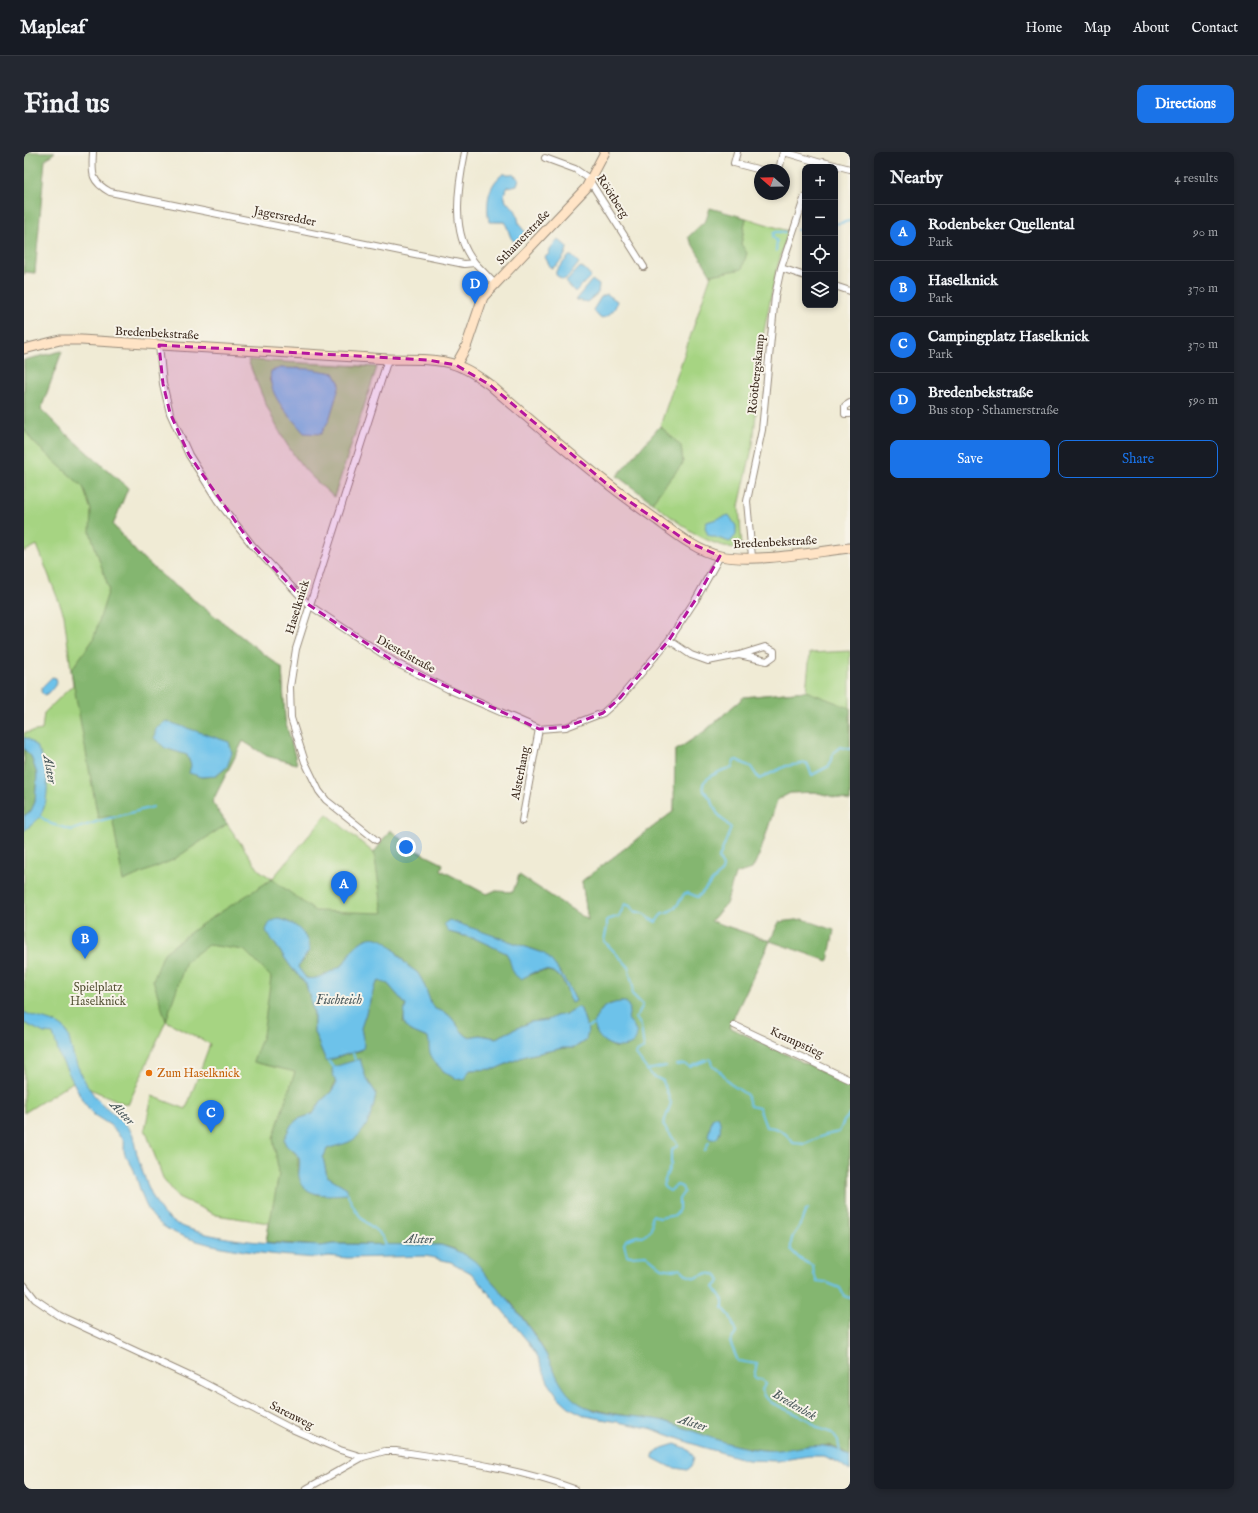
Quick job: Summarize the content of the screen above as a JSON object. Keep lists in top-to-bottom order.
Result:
{
  "streets": {
    "street": [
      "Röötberg",
      "Jagersredder",
      "Sthamerstraße",
      "Bredenbekstraße",
      "Röötbergskamp",
      "Haselknick",
      "Diestelstraße",
      "Alsterhang",
      "Krampstieg",
      "Sarenweg"
    ]
  },
  "crossings": [
    ["Röötberg", "Sthamerstraße"],
    ["Sthamerstraße", "Bredenbekstraße"],
    ["Bredenbekstraße", "Röötbergskamp"],
    ["Bredenbekstraße", "Haselknick"],
    ["Bredenbekstraße", "Diestelstraße"],
    ["Haselknick", "Diestelstraße"],
    ["Diestelstraße", "Alsterhang"]
  ],
  "water": ["Alster", "Fischteich", "Bredenbek"],
  "parks": ["Spielplatz Haselknick"],
  "places": ["Zum Haselknick"],
  "north": "left",
  "page": {
    "header": "Mapleaf",
    "nav": [
      "Home",
      "Map",
      "About",
      "Contact"
    ],
    "buttons": [
      "Directions",
      ["Save", "Share"]
    ],
    "title": "Find us",
    "heading": ["Nearby", "4 results"],
    "map_buttons": ["+", "−"],
    "list": [
      {
        "mark": "A",
        "name": "Rodenbeker Quellental",
        "note": "Park",
        "value": "90 m"
      },
      {
        "mark": "B",
        "name": "Haselknick",
        "note": "Park",
        "value": "370 m"
      },
      {
        "mark": "C",
        "name": "Campingplatz Haselknick",
        "note": "Park",
        "value": "370 m"
      },
      {
        "mark": "D",
        "name": "Bredenbekstraße",
        "note": "Bus stop · Sthamerstraße",
        "value": "590 m"
      }
    ],
    "pins": [
      "D",
      "A",
      "B",
      "C"
    ]
  }
}
